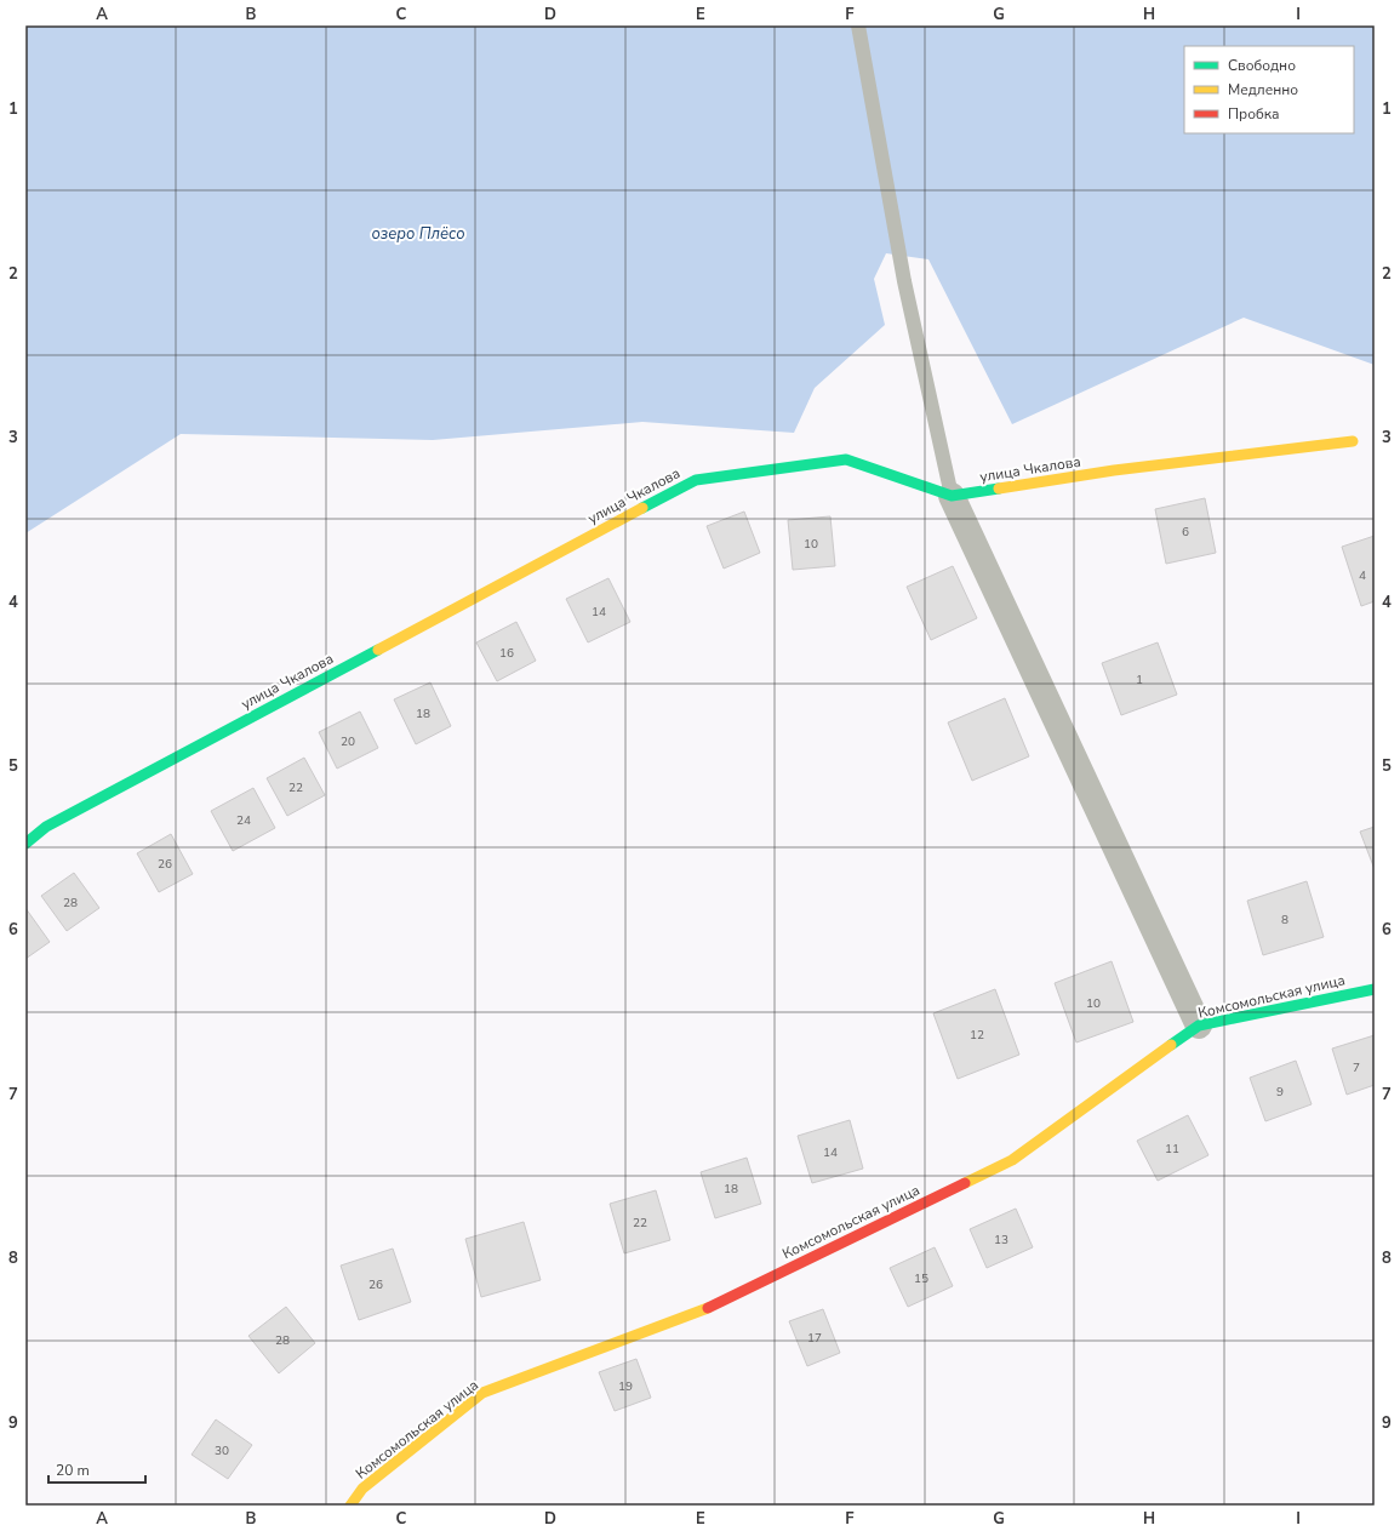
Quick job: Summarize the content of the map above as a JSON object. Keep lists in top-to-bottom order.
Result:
{
  "streets": {
    "street": ["улица Чкалова", "Комсомольская улица"]
  },
  "water": ["озеро Плёсо"],
  "house_numbers": [
    "6",
    "10",
    "4",
    "14",
    "16",
    "1",
    "18",
    "20",
    "22",
    "24",
    "26",
    "28",
    "8",
    "10",
    "12",
    "7",
    "9",
    "11",
    "14",
    "18",
    "22",
    "13",
    "15",
    "26",
    "17",
    "28",
    "19",
    "30"
  ],
  "legend": ["Свободно", "Медленно", "Пробка"],
  "scale_bar": "20 m",
  "grid": {
    "columns": [
      "A",
      "B",
      "C",
      "D",
      "E",
      "F",
      "G",
      "H",
      "I"
    ],
    "rows": [
      "1",
      "2",
      "3",
      "4",
      "5",
      "6",
      "7",
      "8",
      "9"
    ]
  }
}
